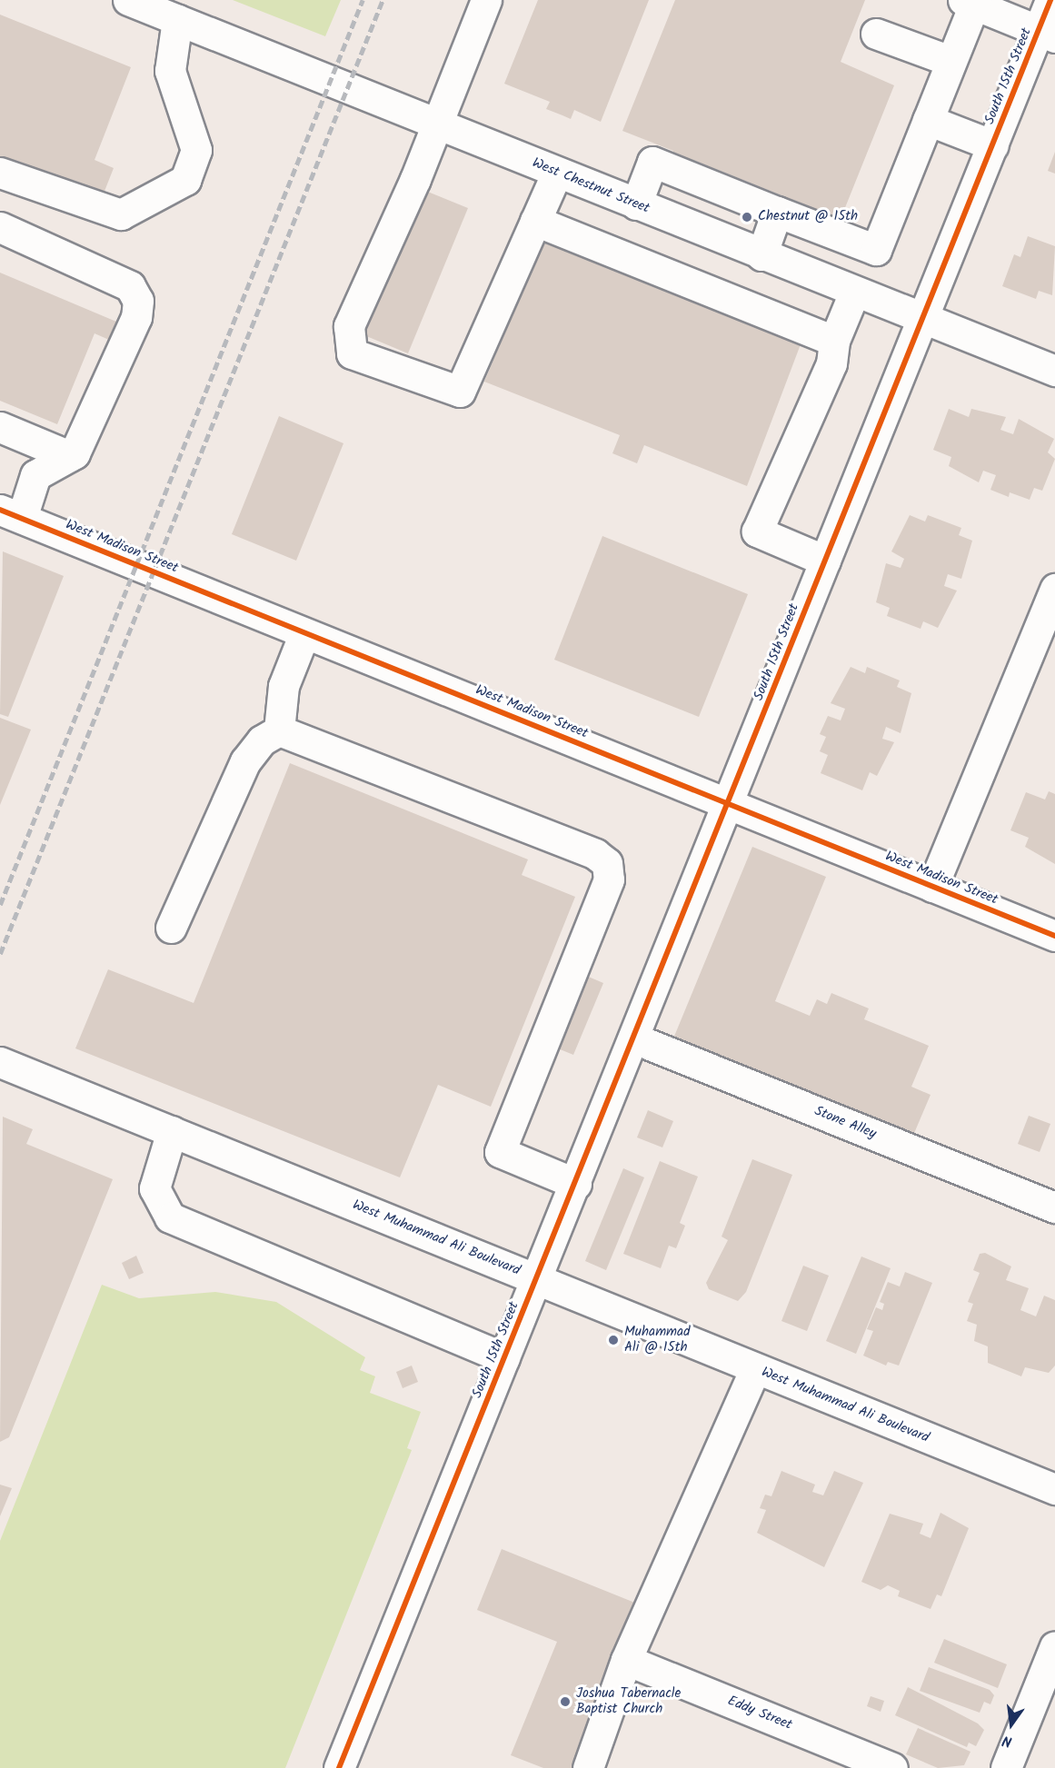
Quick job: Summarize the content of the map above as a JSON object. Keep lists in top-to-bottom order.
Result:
{
  "streets": {
    "street": [
      "South 15th Street",
      "West Chestnut Street",
      "West Madison Street",
      "Stone Alley",
      "West Muhammad Ali Boulevard",
      "Eddy Street"
    ]
  },
  "crossings": [
    ["South 15th Street", "West Chestnut Street"],
    ["South 15th Street", "West Madison Street"],
    ["South 15th Street", "Stone Alley"],
    ["South 15th Street", "West Muhammad Ali Boulevard"]
  ],
  "places": ["Chestnut @ 15th", "Muhammad Ali @ 15th", "Joshua Tabernacle Baptist Church"],
  "north": "bottom"
}
